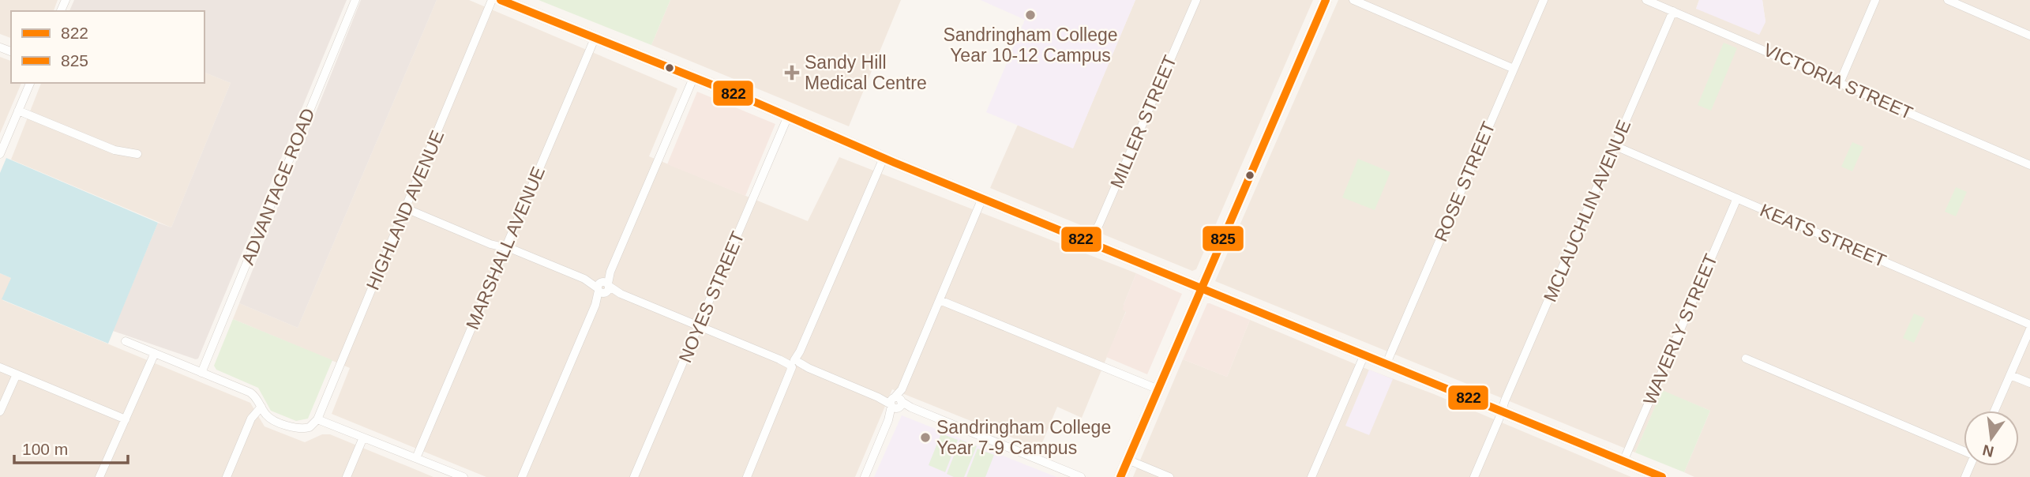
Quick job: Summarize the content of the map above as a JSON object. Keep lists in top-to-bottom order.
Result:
{
  "streets": {
    "street": [
      "VICTORIA STREET",
      "MILLER STREET",
      "ROSE STREET",
      "ADVANTAGE ROAD",
      "HIGHLAND AVENUE",
      "MCLAUCHLIN AVENUE",
      "KEATS STREET",
      "MARSHALL AVENUE",
      "NOYES STREET",
      "WAVERLY STREET"
    ]
  },
  "crossings": [
    ["VICTORIA STREET", "MCLAUCHLIN AVENUE"],
    ["MCLAUCHLIN AVENUE", "KEATS STREET"],
    ["KEATS STREET", "WAVERLY STREET"]
  ],
  "places": {
    "other": ["Sandringham College Year 10-12 Campus", "Sandringham College Year 7-9 Campus"],
    "health": ["Sandy Hill Medical Centre"]
  },
  "lines": ["transit line 822", "transit line 825"],
  "legend": ["822", "825"],
  "scale_bar": "100 m",
  "north": "bottom"
}
